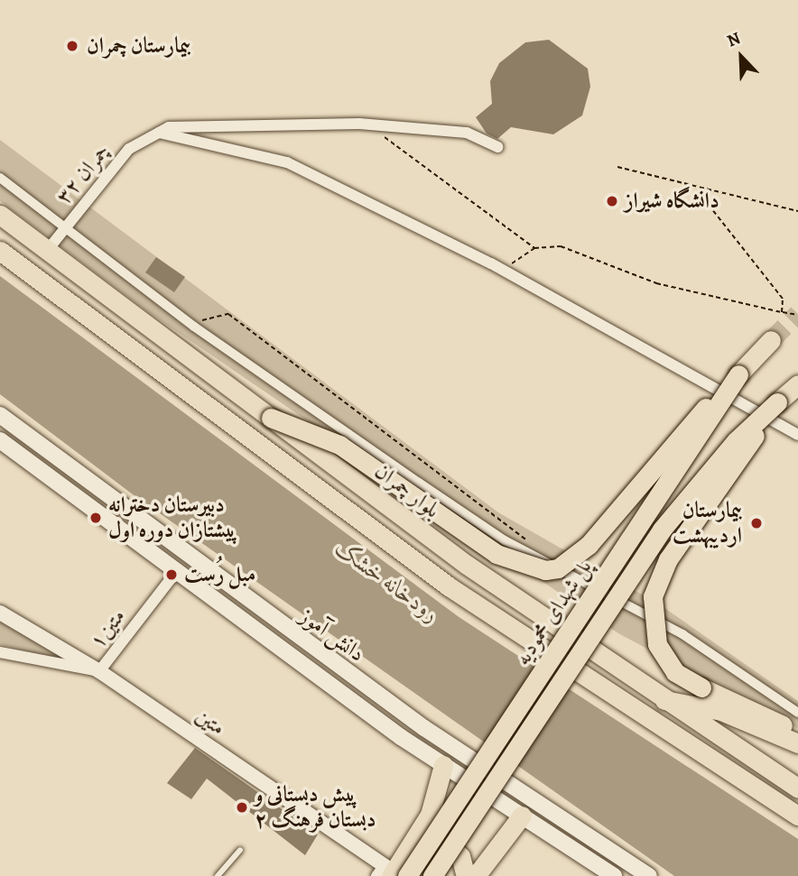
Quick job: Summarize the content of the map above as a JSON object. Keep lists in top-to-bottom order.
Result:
{
  "streets": {
    "main road": ["بلوار چمران", "پل شهدای محمودیه", "دانش آموز"],
    "street": ["۳۲ چمران", "متین۱", "متین"]
  },
  "crossings": [
    ["۳۲ چمران", "بلوار چمران"],
    ["پل شهدای محمودیه", "متین"],
    ["متین۱", "دانش آموز"],
    ["متین۱", "متین"]
  ],
  "water": ["رودخانه خشک"],
  "places": [
    "بیمارستان چمران",
    "دانشگاه شیراز",
    "دبیرستان دخترانه پیشتازان دوره اول",
    "بیمارستان اردیبهشت",
    "مبل رُست",
    "پیش دبستانی و دبستان فرهنگ ۲"
  ],
  "north": "top left"
}
